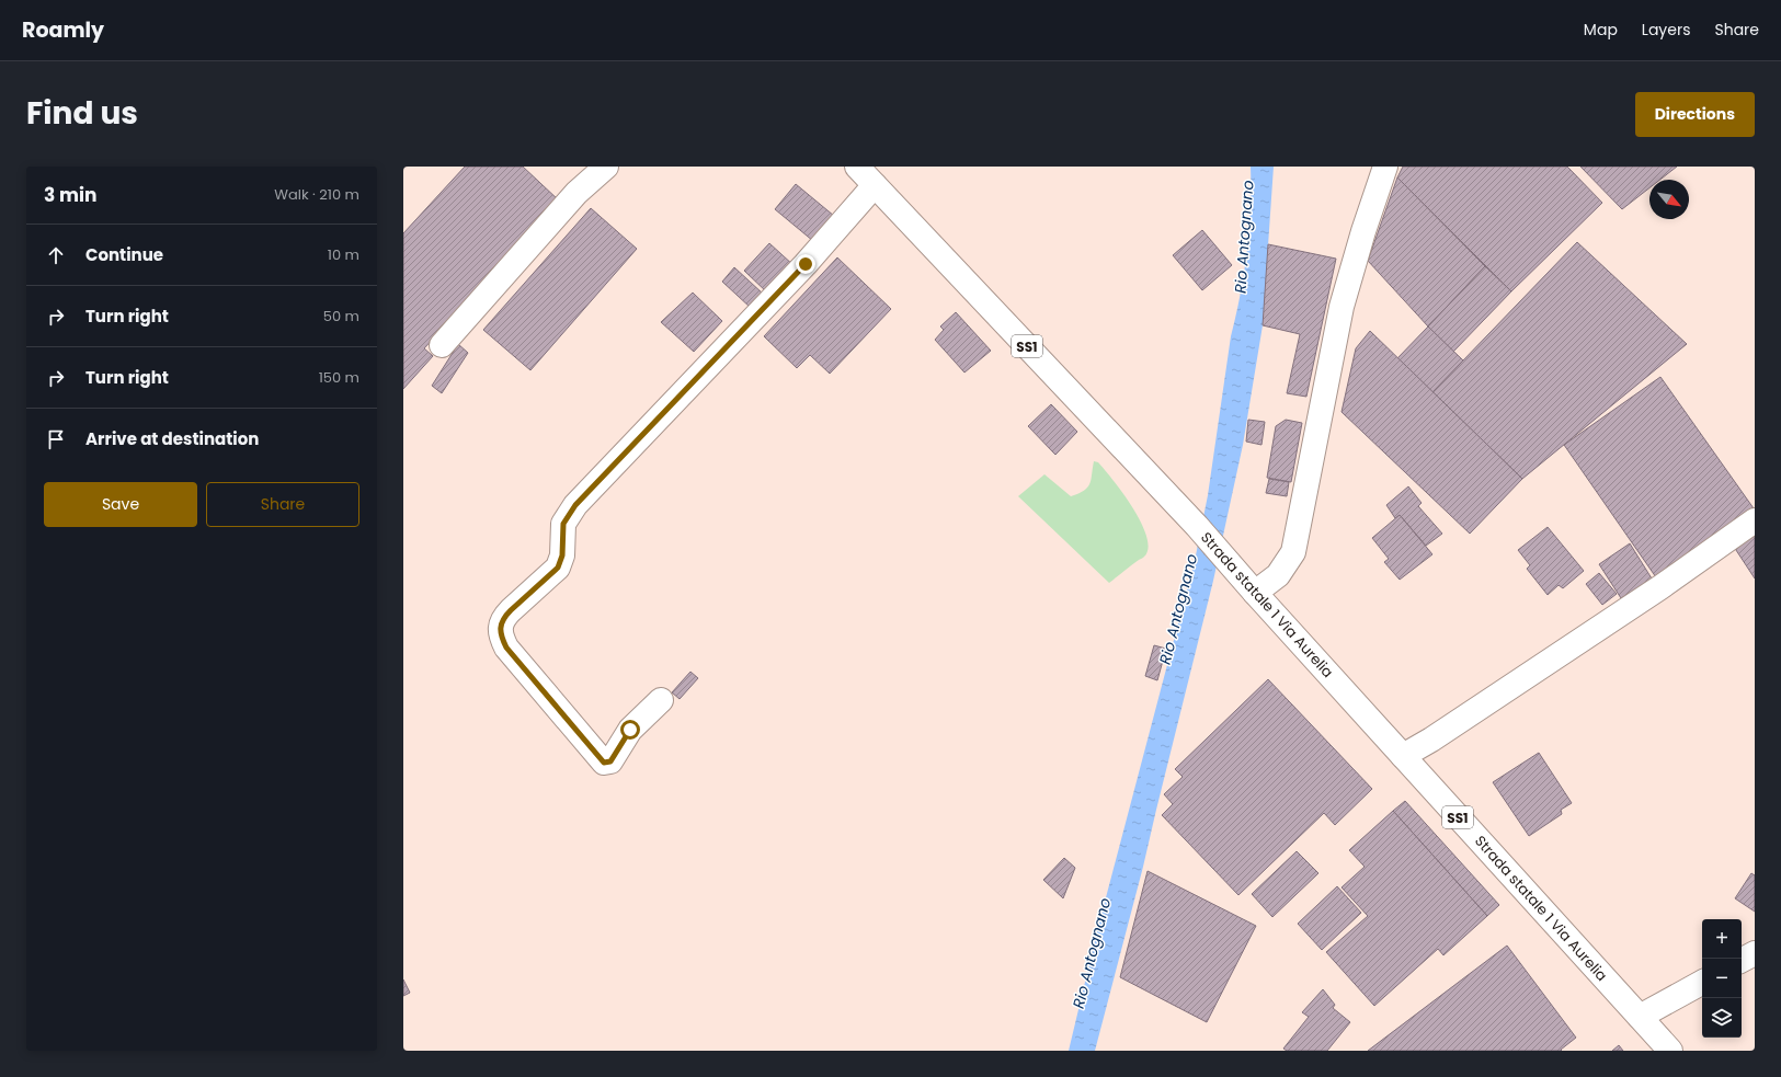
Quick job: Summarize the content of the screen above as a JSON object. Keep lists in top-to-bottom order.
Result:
{
  "streets": {
    "main road": ["SS1", "Strada statale 1 Via Aurelia"]
  },
  "water": ["Rio Antognano"],
  "north": "bottom right",
  "page": {
    "header": "Roamly",
    "nav": ["Map", "Layers", "Share"],
    "title": "Find us",
    "buttons": [
      "Directions",
      ["Save", "Share"]
    ],
    "heading": ["3 min", "Walk · 210 m"],
    "list": [
      ["Continue", "10 m"],
      ["Turn right", "50 m"],
      ["Turn right", "150 m"],
      "Arrive at destination"
    ],
    "map_buttons": ["+", "−"]
  }
}
